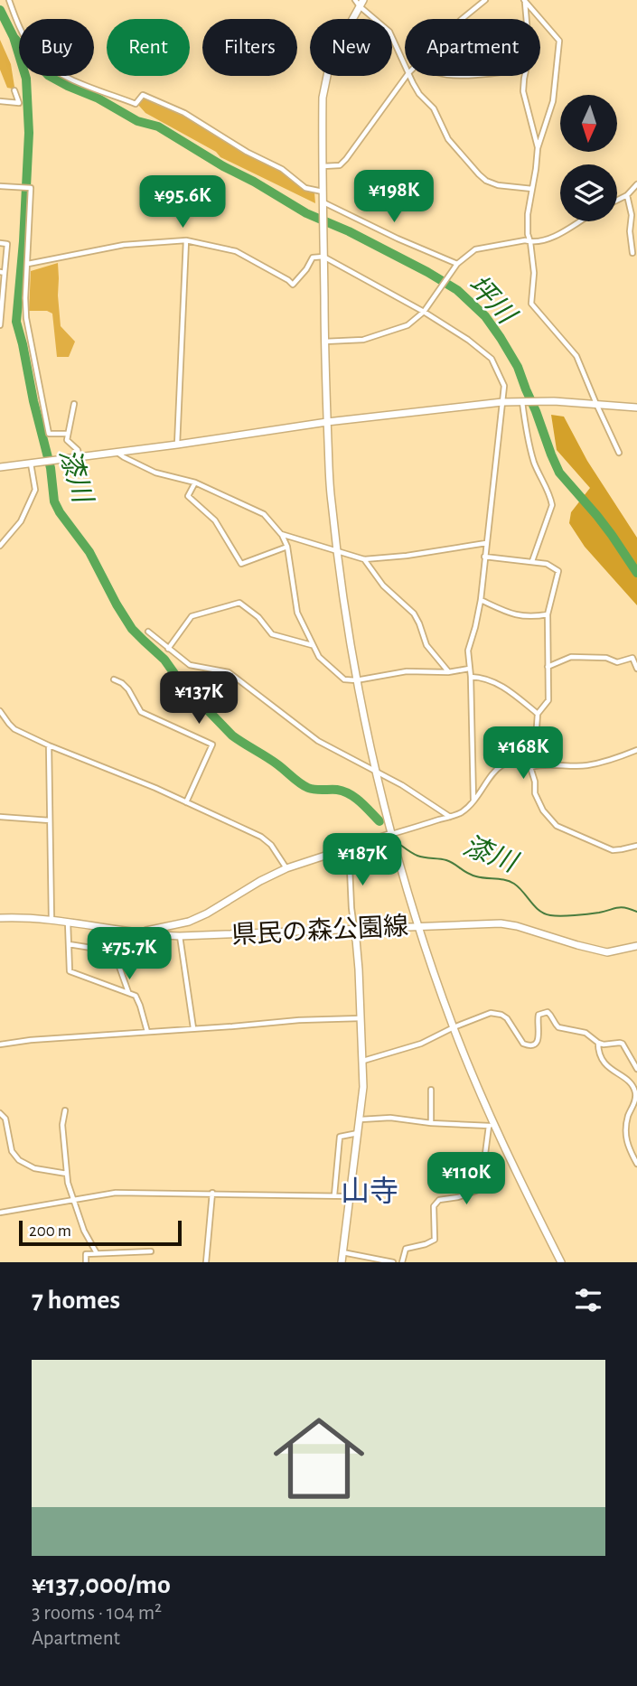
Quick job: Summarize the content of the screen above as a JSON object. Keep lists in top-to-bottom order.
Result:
{
  "streets": {
    "street": ["県民の森公園線"]
  },
  "districts": ["山寺"],
  "water": ["坪川", "漆川"],
  "scale_bar": "200 m",
  "north": "bottom",
  "page": {
    "chip": [
      "Buy",
      "Rent",
      "Filters",
      "New",
      "Apartment"
    ],
    "price": [
      "¥198K",
      "¥95.6K",
      "¥137K",
      "¥168K",
      "¥187K",
      "¥75.7K",
      "¥110K"
    ],
    "scale": "200 m",
    "heading": "7 homes",
    "list": [
      {
        "name": "¥137,000/mo",
        "note": "3 rooms · 104 m² · Apartment"
      }
    ]
  }
}
